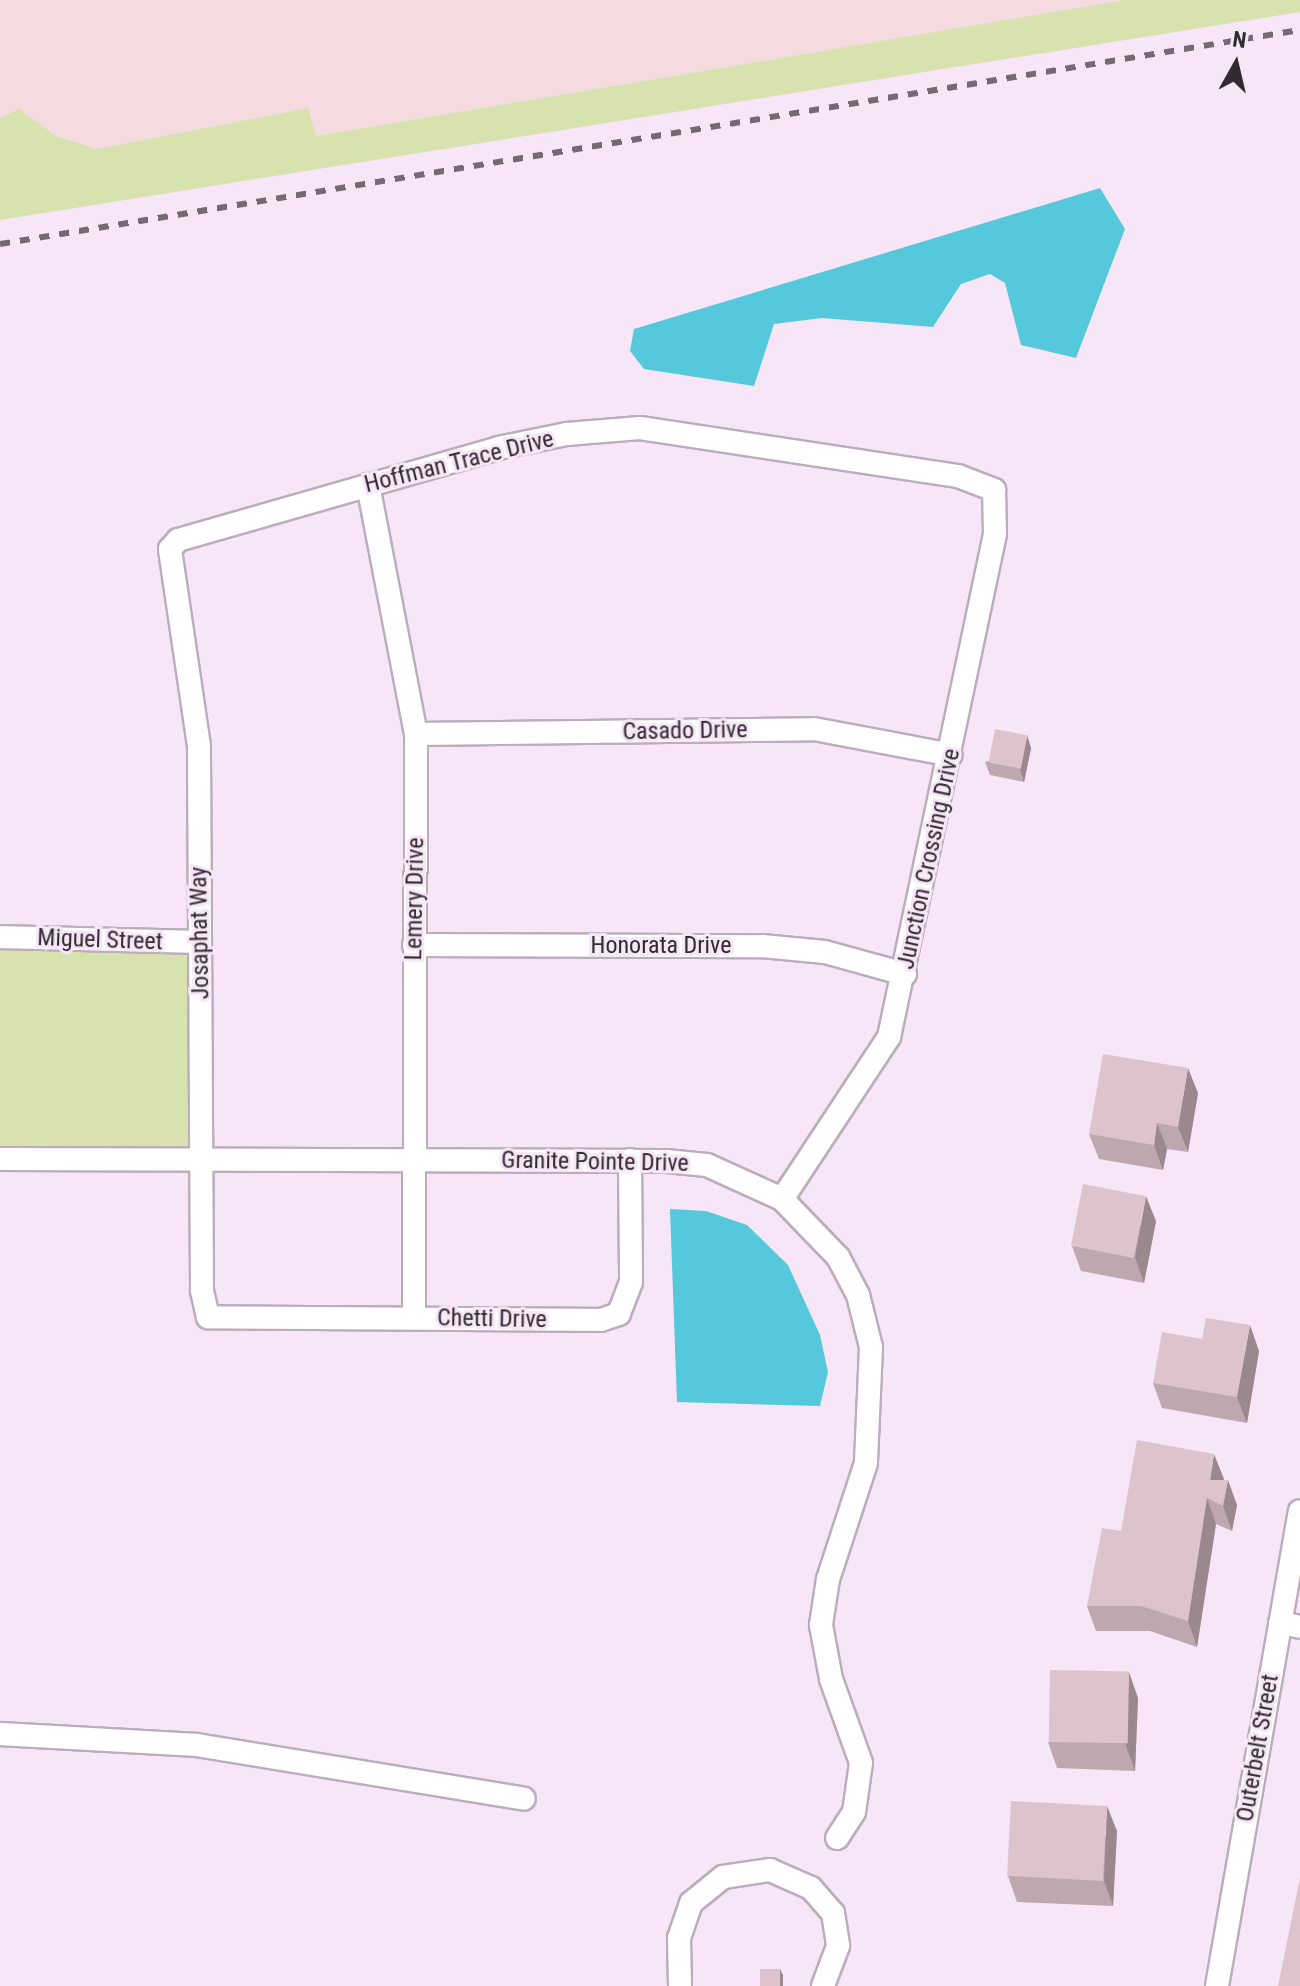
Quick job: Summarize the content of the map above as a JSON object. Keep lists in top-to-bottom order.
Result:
{
  "streets": {
    "street": [
      "Hoffman Trace Drive",
      "Casado Drive",
      "Junction Crossing Drive",
      "Lemery Drive",
      "Josaphat Way",
      "Miguel Street",
      "Honorata Drive",
      "Granite Pointe Drive",
      "Chetti Drive",
      "Outerbelt Street"
    ]
  },
  "crossings": [
    ["Hoffman Trace Drive", "Junction Crossing Drive"],
    ["Hoffman Trace Drive", "Lemery Drive"],
    ["Hoffman Trace Drive", "Josaphat Way"],
    ["Casado Drive", "Junction Crossing Drive"],
    ["Casado Drive", "Lemery Drive"],
    ["Junction Crossing Drive", "Honorata Drive"],
    ["Junction Crossing Drive", "Granite Pointe Drive"],
    ["Lemery Drive", "Honorata Drive"],
    ["Lemery Drive", "Granite Pointe Drive"],
    ["Lemery Drive", "Chetti Drive"],
    ["Josaphat Way", "Miguel Street"],
    ["Josaphat Way", "Granite Pointe Drive"],
    ["Josaphat Way", "Chetti Drive"],
    ["Granite Pointe Drive", "Chetti Drive"]
  ],
  "north": "top"
}
